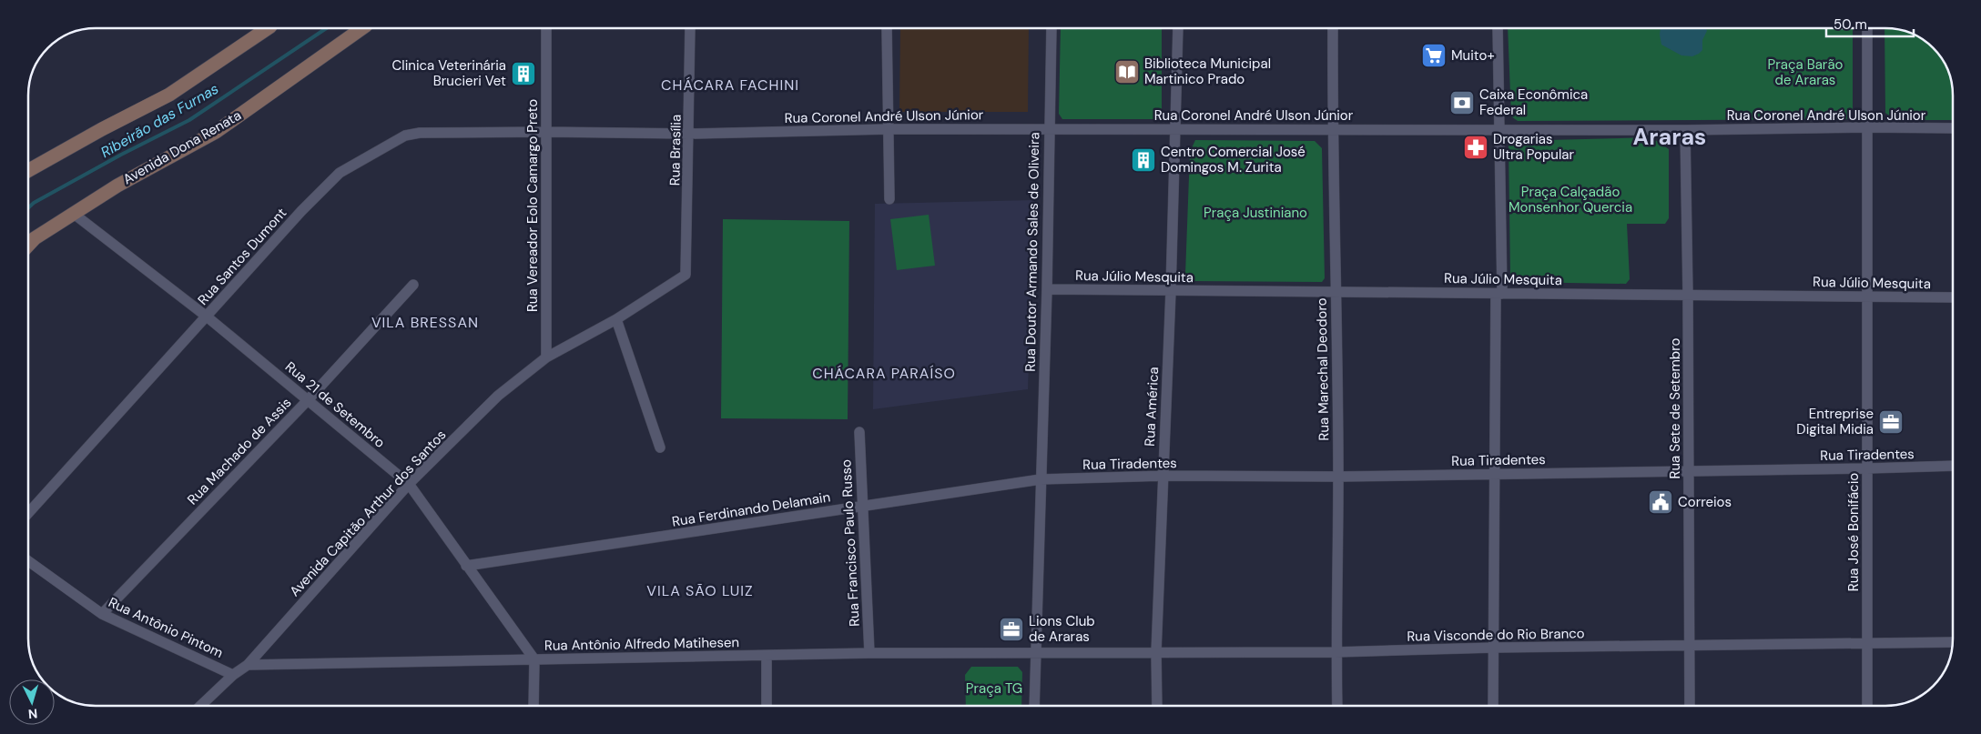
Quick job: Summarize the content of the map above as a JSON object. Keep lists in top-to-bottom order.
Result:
{
  "streets": {
    "main road": ["Avenida Dona Renata"],
    "street": [
      "Rua Coronel André Ulson Júnior",
      "Rua Brasília",
      "Rua Vereador Eolo Camargo Preto",
      "Rua Doutor Armando Sales de Oliveira",
      "Rua Santos Dumont",
      "Rua Júlio Mesquita",
      "Rua Marechal Deodoro",
      "Rua 21 de Setembro",
      "Rua América",
      "Rua Sete de Setembro",
      "Rua Machado de Assis",
      "Rua Tiradentes",
      "Rua Ferdinando Delamain",
      "Avenida Capitão Arthur dos Santos",
      "Rua José Bonifácio",
      "Rua Francisco Paulo Russo",
      "Rua Antônio Pintom",
      "Rua Visconde do Rio Branco",
      "Rua Antônio Alfredo Matihesen"
    ]
  },
  "crossings": [
    ["Rua Coronel André Ulson Júnior", "Rua Brasília"],
    ["Rua Coronel André Ulson Júnior", "Rua Vereador Eolo Camargo Preto"],
    ["Rua Coronel André Ulson Júnior", "Rua Doutor Armando Sales de Oliveira"],
    ["Rua Coronel André Ulson Júnior", "Rua Santos Dumont"],
    ["Rua Coronel André Ulson Júnior", "Rua Marechal Deodoro"],
    ["Rua Coronel André Ulson Júnior", "Rua América"],
    ["Rua Coronel André Ulson Júnior", "Rua Sete de Setembro"],
    ["Rua Coronel André Ulson Júnior", "Rua José Bonifácio"],
    ["Avenida Dona Renata", "Rua 21 de Setembro"],
    ["Rua Brasília", "Avenida Capitão Arthur dos Santos"],
    ["Rua Vereador Eolo Camargo Preto", "Rua Santos Dumont"],
    ["Rua Vereador Eolo Camargo Preto", "Avenida Capitão Arthur dos Santos"],
    ["Rua Doutor Armando Sales de Oliveira", "Rua Júlio Mesquita"],
    ["Rua Doutor Armando Sales de Oliveira", "Rua Tiradentes"],
    ["Rua Doutor Armando Sales de Oliveira", "Rua Ferdinando Delamain"],
    ["Rua Doutor Armando Sales de Oliveira", "Rua Visconde do Rio Branco"],
    ["Rua Doutor Armando Sales de Oliveira", "Rua Antônio Alfredo Matihesen"],
    ["Rua Santos Dumont", "Rua 21 de Setembro"],
    ["Rua Júlio Mesquita", "Rua Marechal Deodoro"],
    ["Rua Júlio Mesquita", "Rua América"],
    ["Rua Júlio Mesquita", "Rua Sete de Setembro"],
    ["Rua Júlio Mesquita", "Rua José Bonifácio"],
    ["Rua Marechal Deodoro", "Rua Tiradentes"],
    ["Rua Marechal Deodoro", "Rua Visconde do Rio Branco"],
    ["Rua 21 de Setembro", "Rua Machado de Assis"],
    ["Rua 21 de Setembro", "Rua Ferdinando Delamain"],
    ["Rua 21 de Setembro", "Avenida Capitão Arthur dos Santos"],
    ["Rua 21 de Setembro", "Rua Antônio Alfredo Matihesen"],
    ["Rua América", "Rua Tiradentes"],
    ["Rua América", "Rua Visconde do Rio Branco"],
    ["Rua Sete de Setembro", "Rua Tiradentes"],
    ["Rua Sete de Setembro", "Rua Visconde do Rio Branco"],
    ["Rua Machado de Assis", "Rua Antônio Pintom"],
    ["Rua Tiradentes", "Rua Ferdinando Delamain"],
    ["Rua Tiradentes", "Rua José Bonifácio"],
    ["Rua Ferdinando Delamain", "Rua Francisco Paulo Russo"],
    ["Avenida Capitão Arthur dos Santos", "Rua Antônio Pintom"],
    ["Avenida Capitão Arthur dos Santos", "Rua Antônio Alfredo Matihesen"],
    ["Rua José Bonifácio", "Rua Visconde do Rio Branco"],
    ["Rua Francisco Paulo Russo", "Rua Antônio Alfredo Matihesen"],
    ["Rua Visconde do Rio Branco", "Rua Antônio Alfredo Matihesen"]
  ],
  "districts": [
    "CHÁCARA FACHINI",
    "Araras",
    "VILA BRESSAN",
    "CHÁCARA PARAÍSO",
    "VILA SÃO LUIZ"
  ],
  "water": ["Ribeirão das Furnas"],
  "parks": [
    "Praça Barão de Araras",
    "Praça Calçadão Monsenhor Quercia",
    "Praça Justiniano",
    "Praça TG"
  ],
  "places": {
    "supermarket": ["Muito+"],
    "library": ["Biblioteca Municipal Martinico Prado"],
    "building": ["Clinica Veterinária Brucieri Vet", "Centro Comercial José Domingos M. Zurita"],
    "bank": ["Caixa Econômica Federal"],
    "pharmacy": ["Drogarias Ultra Popular"],
    "office": ["Entreprise Digital Midia", "Lions Club de Araras"],
    "public building": ["Correios"]
  },
  "scale_bar": "50 m",
  "north": "bottom"
}
